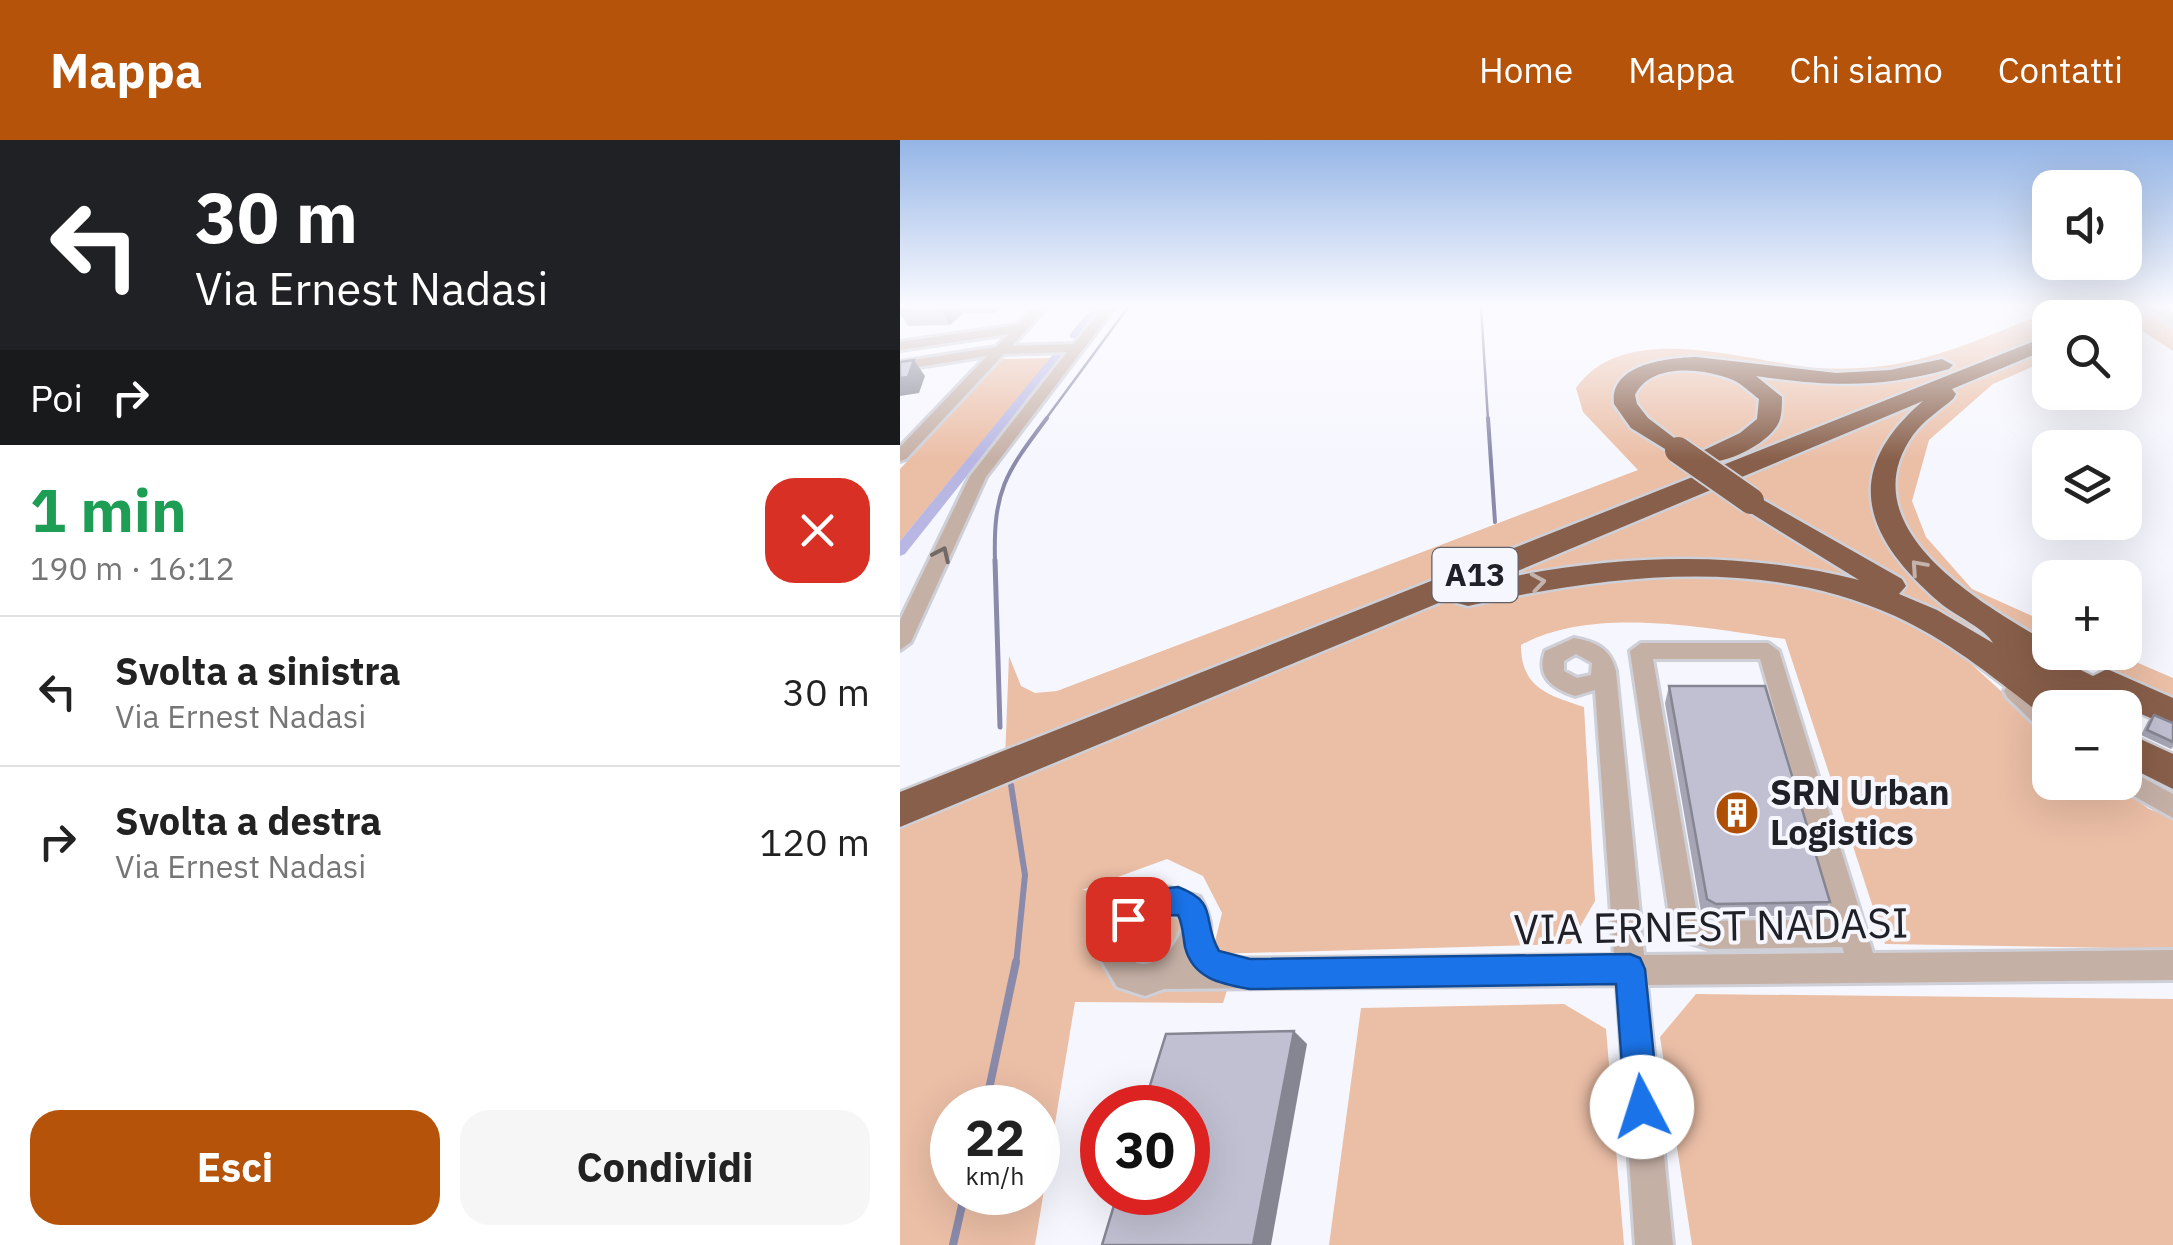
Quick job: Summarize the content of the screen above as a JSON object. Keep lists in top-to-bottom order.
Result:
{
  "streets": {
    "highway": ["A13"],
    "street": ["VIA ERNEST NADASI"]
  },
  "places": {
    "building": ["SRN Urban Logistics"]
  },
  "page": {
    "header": "Mappa",
    "nav": [
      "Home",
      "Mappa",
      "Chi siamo",
      "Contatti"
    ],
    "turn": ["30 m", "Via Ernest Nadasi"],
    "map_buttons": ["+", "−"],
    "then": "Poi",
    "heading": ["1 min", "190 m · 16:12"],
    "list": [
      {
        "name": "Svolta a sinistra",
        "note": "Via Ernest Nadasi",
        "value": "30 m"
      },
      {
        "name": "Svolta a destra",
        "note": "Via Ernest Nadasi",
        "value": "120 m"
      }
    ],
    "speed": "22 km/h",
    "limit": "30",
    "buttons": ["Esci", "Condividi"]
  }
}
